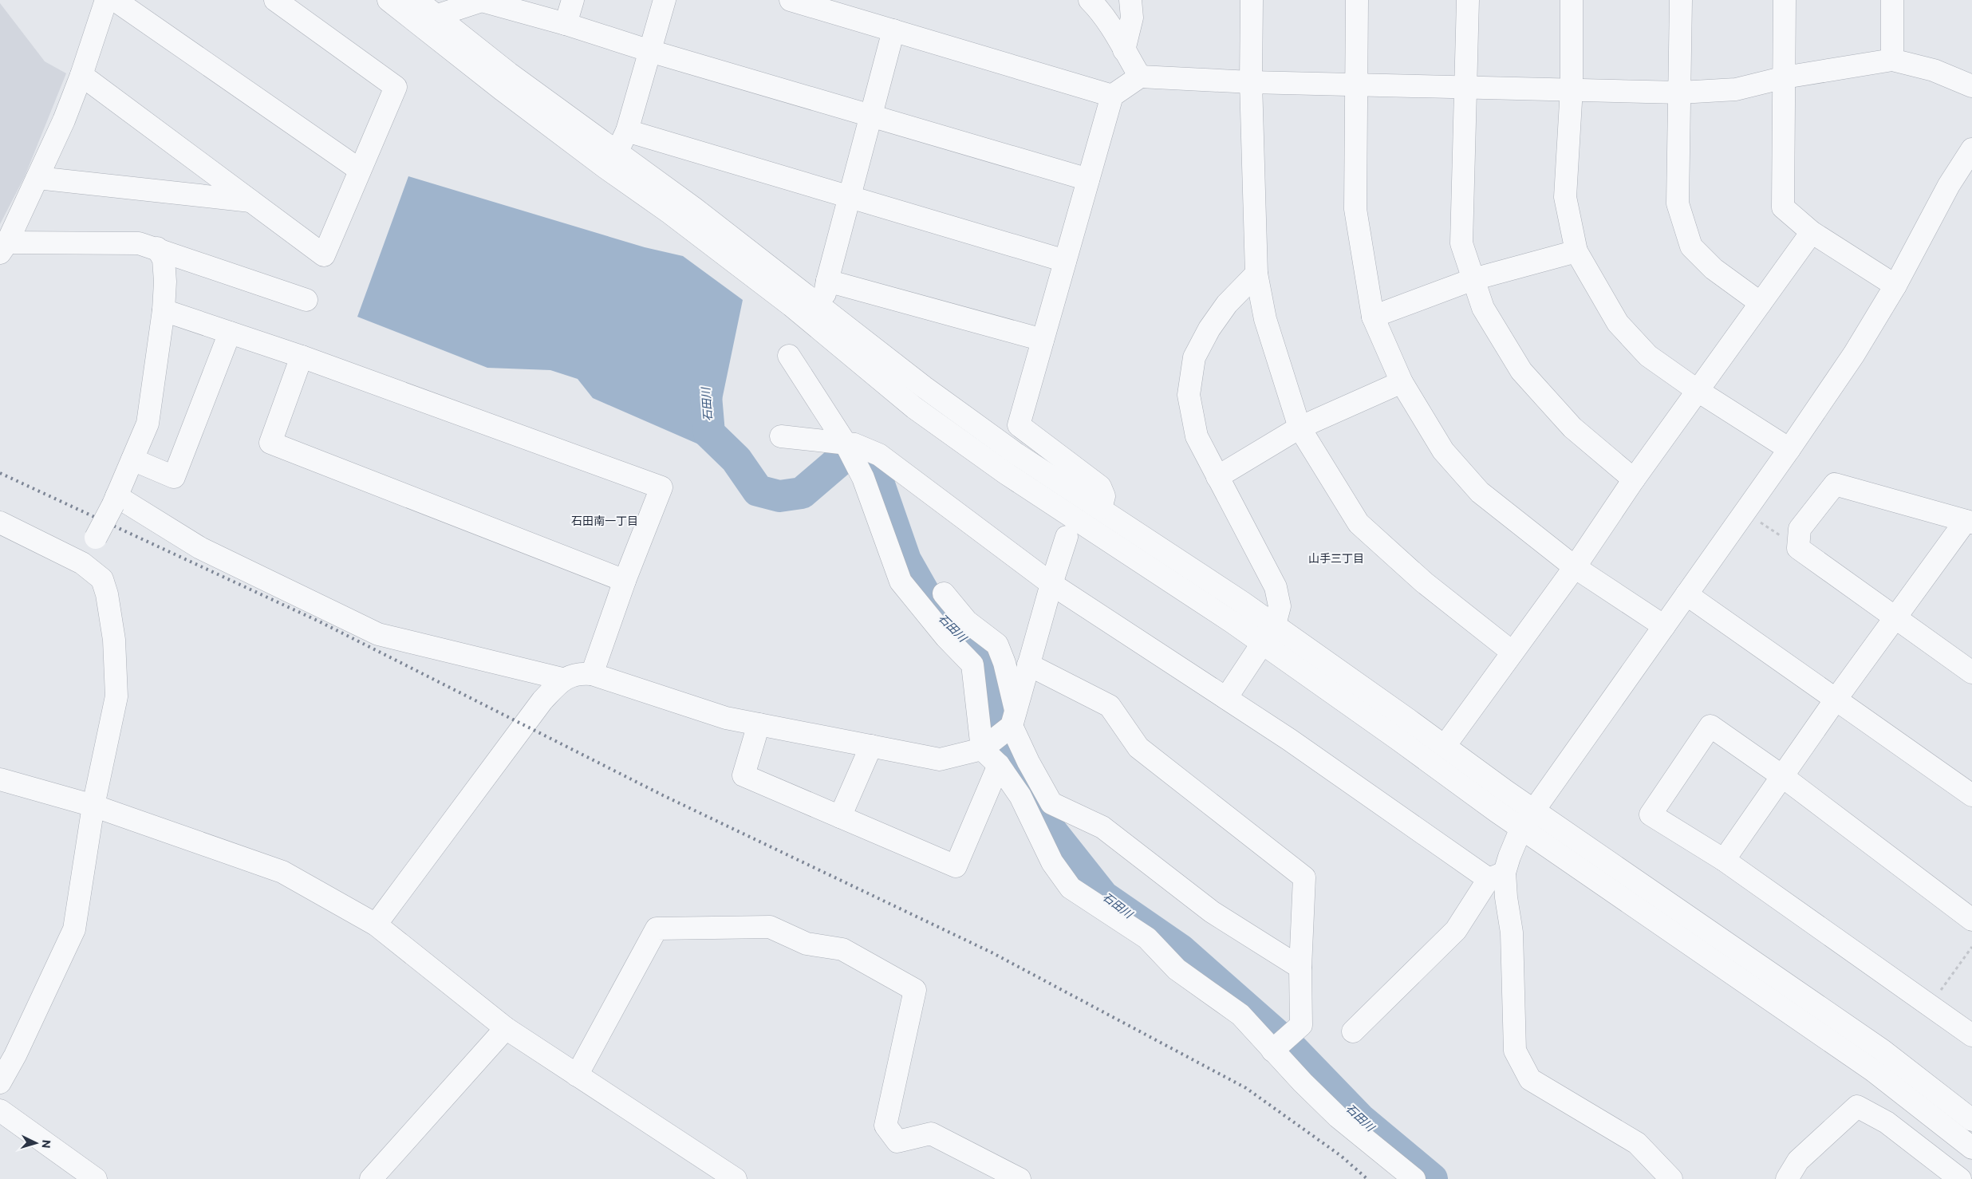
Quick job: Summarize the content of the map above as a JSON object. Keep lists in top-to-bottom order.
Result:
{
  "districts": ["石田南一丁目", "山手三丁目"],
  "water": ["石田川"],
  "north": "right"
}
